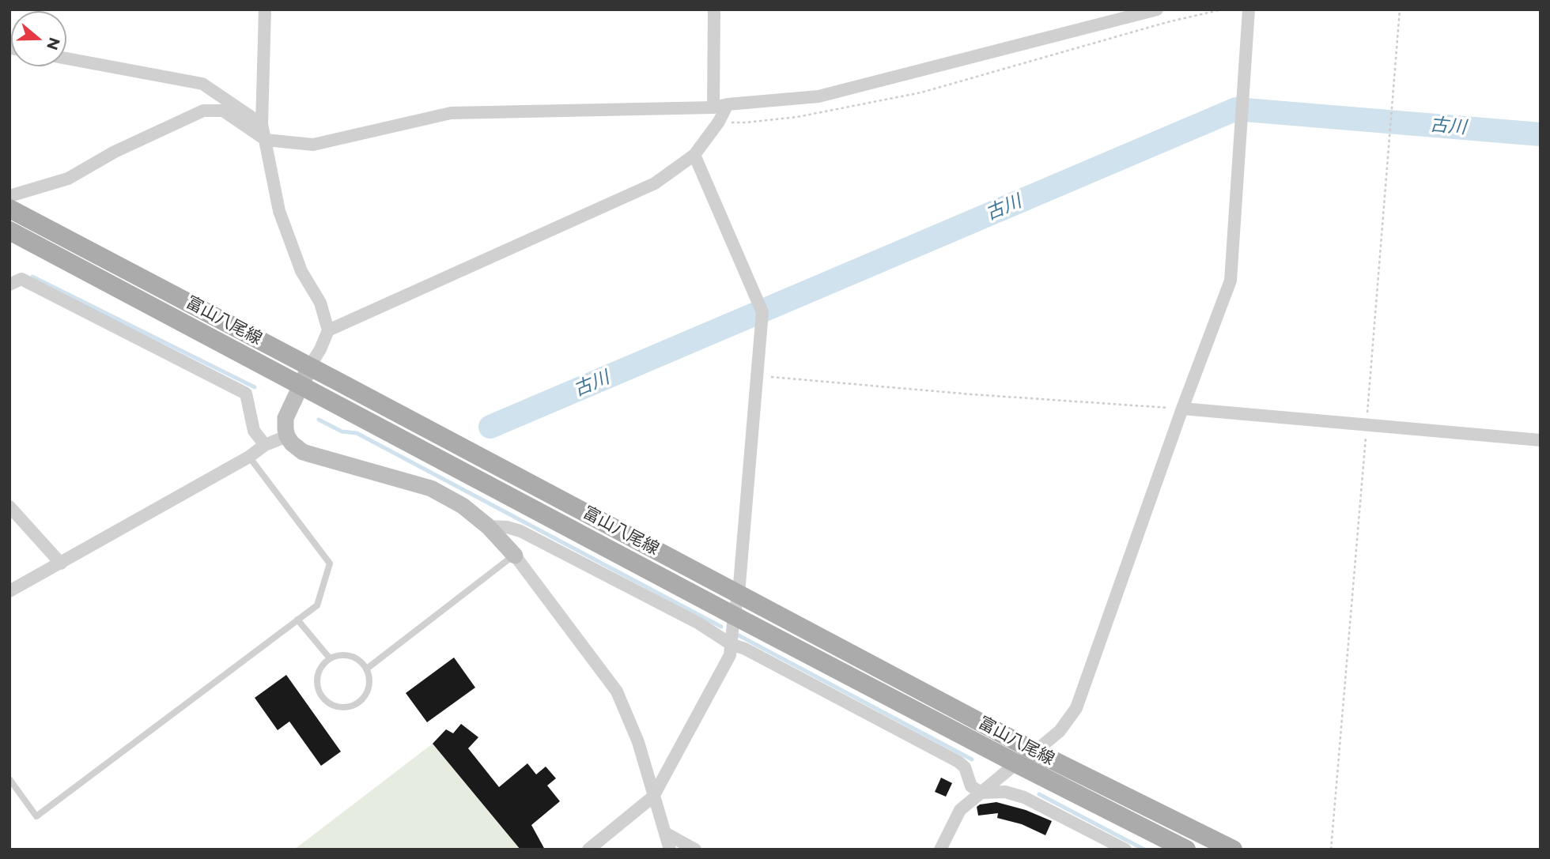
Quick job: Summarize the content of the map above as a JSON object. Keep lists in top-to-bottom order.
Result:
{
  "streets": {
    "main road": ["富山八尾線"]
  },
  "water": ["古川"],
  "north": "right"
}
